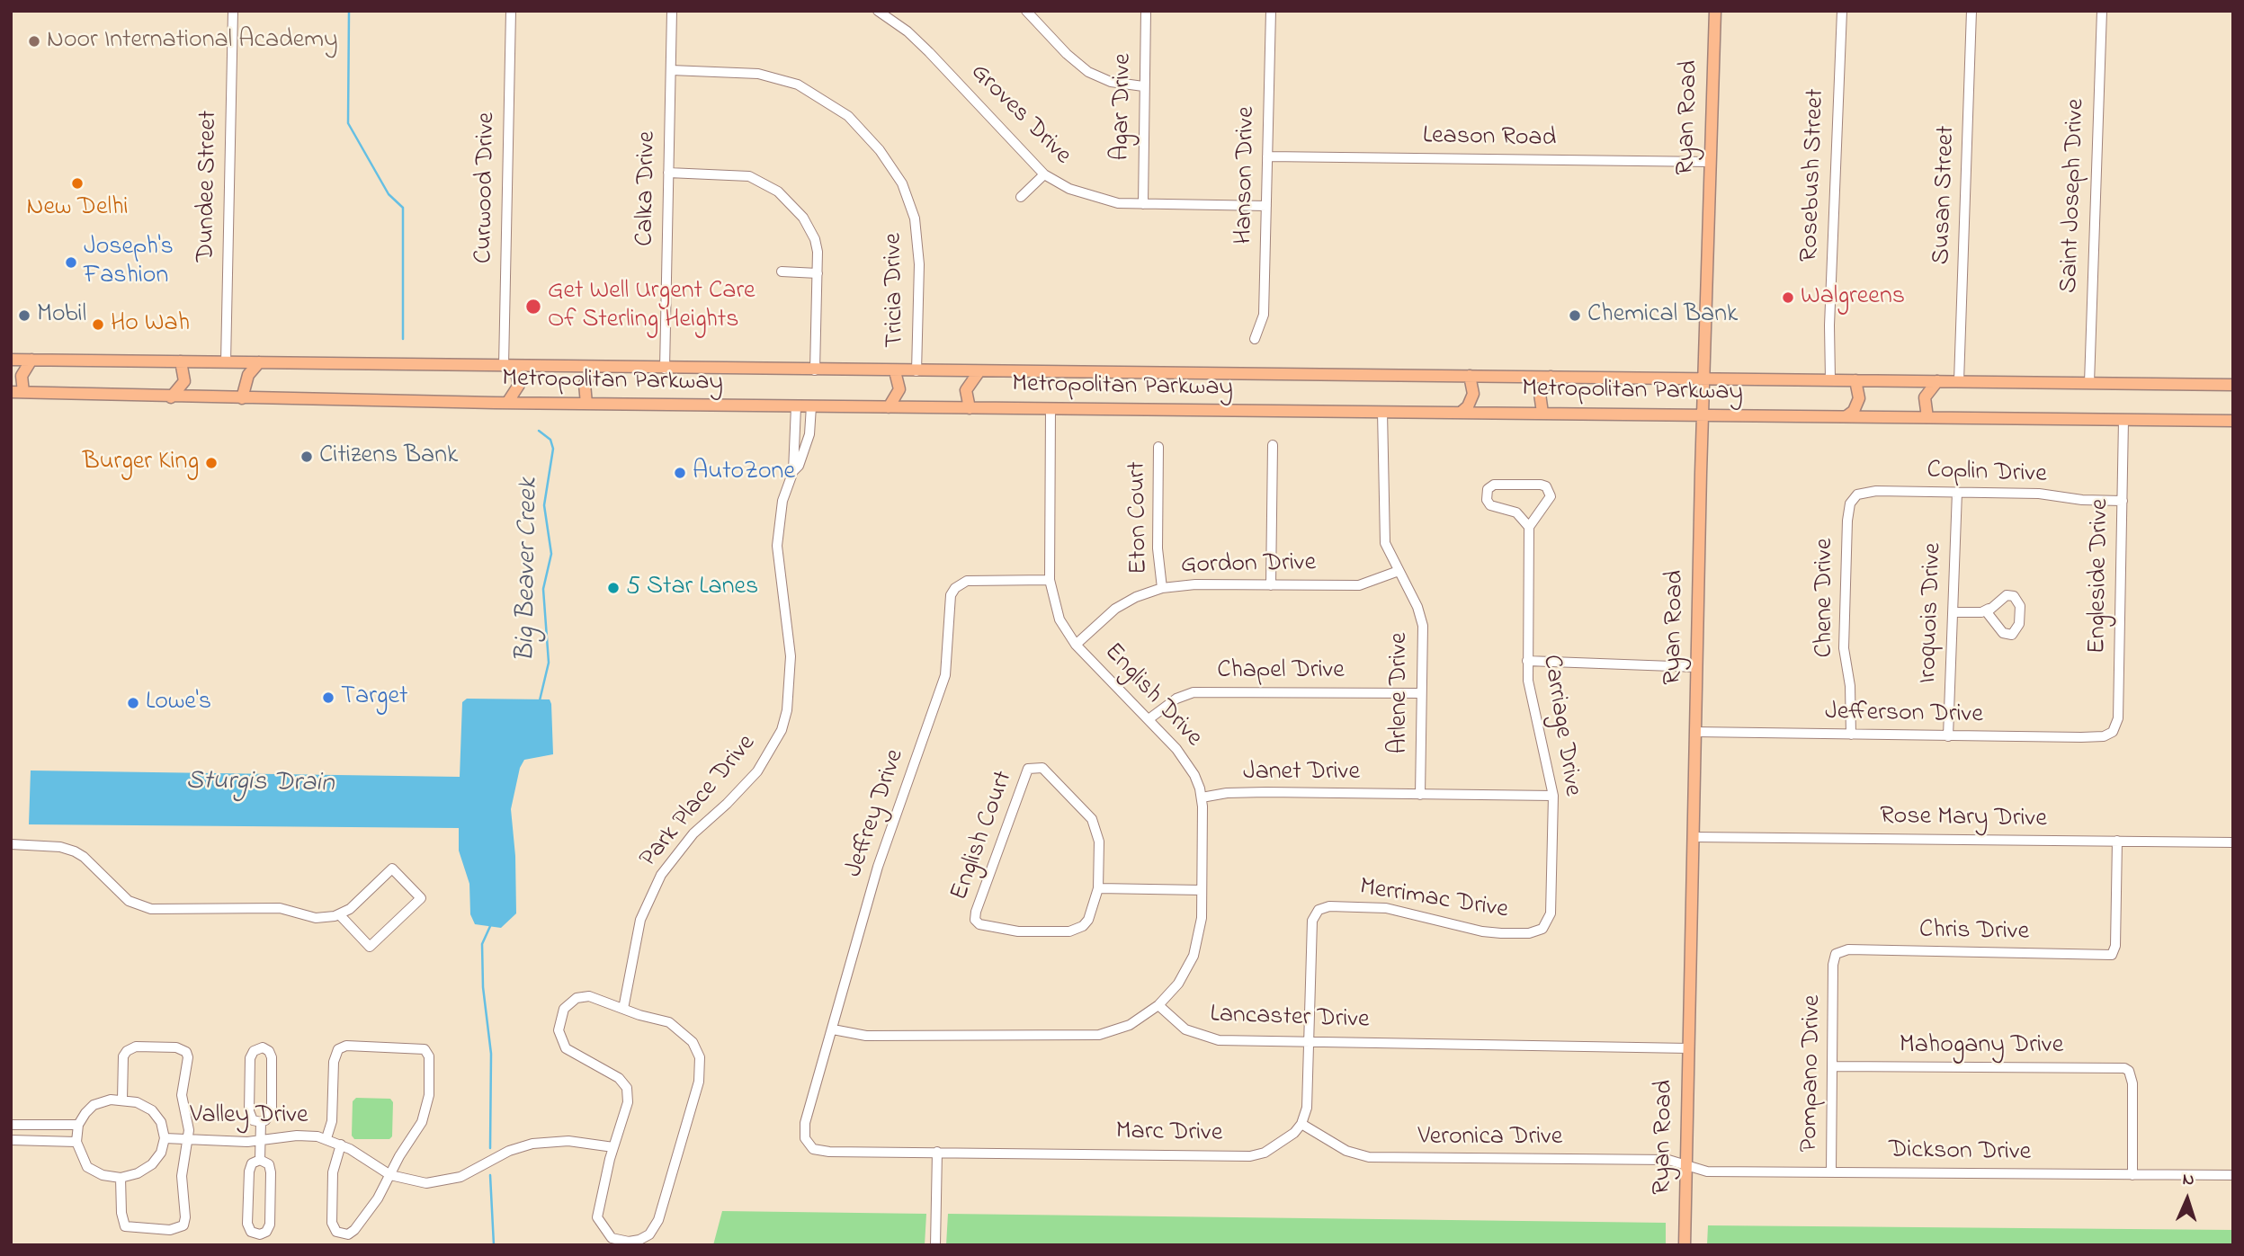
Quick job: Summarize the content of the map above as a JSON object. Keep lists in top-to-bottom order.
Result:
{
  "streets": {
    "main road": ["Ryan Road", "Metropolitan Parkway"],
    "street": [
      "Agar Drive",
      "Groves Drive",
      "Leason Road",
      "Hanson Drive",
      "Rosebush Street",
      "Dundee Street",
      "Curwood Drive",
      "Calka Drive",
      "Susan Street",
      "Saint Joseph Drive",
      "Tricia Drive",
      "Coplin Drive",
      "Eton Court",
      "Gordon Drive",
      "Engleside Drive",
      "Chene Drive",
      "Iroquois Drive",
      "Chapel Drive",
      "Arlene Drive",
      "English Drive",
      "Jefferson Drive",
      "Carriage Drive",
      "Janet Drive",
      "Park Place Drive",
      "Jeffrey Drive",
      "Rose Mary Drive",
      "English Court",
      "Merrimac Drive",
      "Chris Drive",
      "Lancaster Drive",
      "Mahogany Drive",
      "Pompano Drive",
      "Valley Drive",
      "Marc Drive",
      "Veronica Drive",
      "Dickson Drive"
    ]
  },
  "crossings": [
    ["Agar Drive", "Groves Drive"],
    ["Groves Drive", "Hanson Drive"],
    ["Ryan Road", "Leason Road"],
    ["Ryan Road", "Metropolitan Parkway"],
    ["Ryan Road", "Jefferson Drive"],
    ["Ryan Road", "Rose Mary Drive"],
    ["Ryan Road", "Lancaster Drive"],
    ["Ryan Road", "Veronica Drive"],
    ["Ryan Road", "Dickson Drive"],
    ["Leason Road", "Hanson Drive"],
    ["Rosebush Street", "Metropolitan Parkway"],
    ["Dundee Street", "Metropolitan Parkway"],
    ["Curwood Drive", "Metropolitan Parkway"],
    ["Calka Drive", "Tricia Drive"],
    ["Calka Drive", "Metropolitan Parkway"],
    ["Susan Street", "Metropolitan Parkway"],
    ["Saint Joseph Drive", "Metropolitan Parkway"],
    ["Tricia Drive", "Metropolitan Parkway"],
    ["Metropolitan Parkway", "Engleside Drive"],
    ["Metropolitan Parkway", "Arlene Drive"],
    ["Metropolitan Parkway", "English Drive"],
    ["Metropolitan Parkway", "Park Place Drive"],
    ["Coplin Drive", "Engleside Drive"],
    ["Coplin Drive", "Chene Drive"],
    ["Coplin Drive", "Iroquois Drive"],
    ["Eton Court", "Gordon Drive"],
    ["Gordon Drive", "Arlene Drive"],
    ["Gordon Drive", "English Drive"],
    ["Engleside Drive", "Jefferson Drive"],
    ["Chene Drive", "Jefferson Drive"],
    ["Iroquois Drive", "Jefferson Drive"],
    ["Chapel Drive", "Arlene Drive"],
    ["Chapel Drive", "English Drive"],
    ["Arlene Drive", "Janet Drive"],
    ["English Drive", "Janet Drive"],
    ["English Drive", "Jeffrey Drive"],
    ["English Drive", "Lancaster Drive"],
    ["Carriage Drive", "Janet Drive"],
    ["Carriage Drive", "Merrimac Drive"],
    ["Jeffrey Drive", "Marc Drive"],
    ["Rose Mary Drive", "Chris Drive"],
    ["Merrimac Drive", "Lancaster Drive"],
    ["Chris Drive", "Pompano Drive"],
    ["Mahogany Drive", "Pompano Drive"],
    ["Mahogany Drive", "Dickson Drive"],
    ["Pompano Drive", "Dickson Drive"],
    ["Marc Drive", "Veronica Drive"],
    ["Veronica Drive", "Dickson Drive"]
  ],
  "water": ["Big Beaver Creek", "Sturgis Drain"],
  "places": [
    "Noor International Academy",
    "New Delhi",
    "Joseph's Fashion",
    "Walgreens",
    "Get Well Urgent Care Of Sterling Heights",
    "Mobil",
    "Chemical Bank",
    "Ho Wah",
    "Citizens Bank",
    "Burger King",
    "AutoZone",
    "5 Star Lanes",
    "Target",
    "Lowe's"
  ],
  "north": "top"
}
